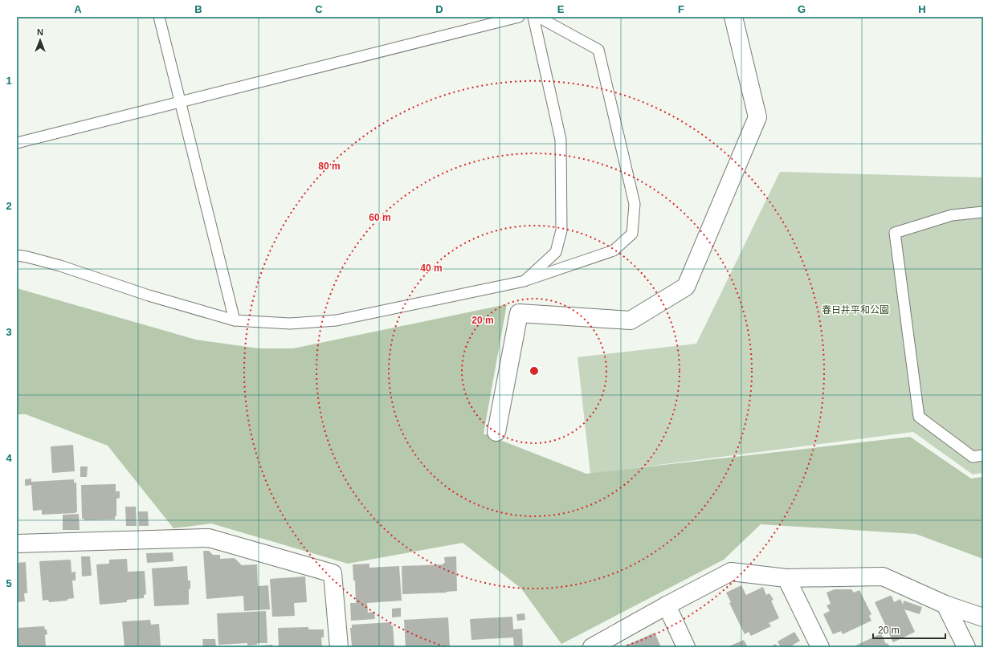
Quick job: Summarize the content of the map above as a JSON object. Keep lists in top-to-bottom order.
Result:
{
  "parks": ["春日井平和公園"],
  "scale_bar": "20 m",
  "north": "top",
  "grid": {
    "columns": [
      "A",
      "B",
      "C",
      "D",
      "E",
      "F",
      "G",
      "H"
    ],
    "rows": [
      "1",
      "2",
      "3",
      "4",
      "5"
    ]
  },
  "rings": [
    "80 m",
    "60 m",
    "40 m",
    "20 m"
  ]
}
